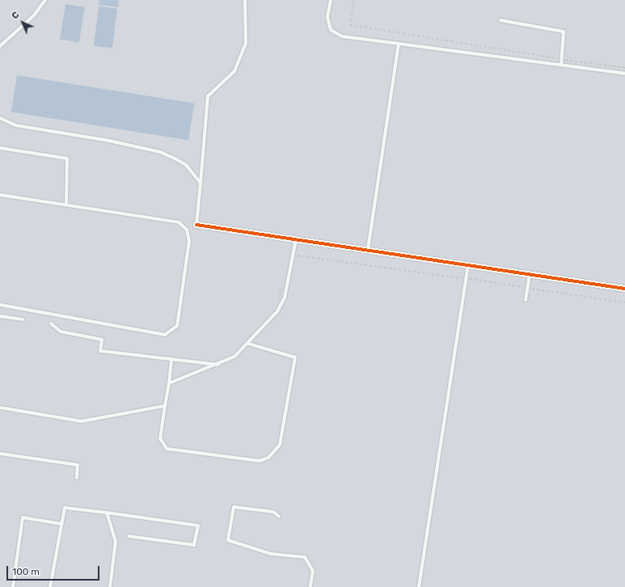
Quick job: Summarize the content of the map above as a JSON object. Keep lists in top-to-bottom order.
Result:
{
  "scale_bar": "100 m",
  "north": "top left"
}
